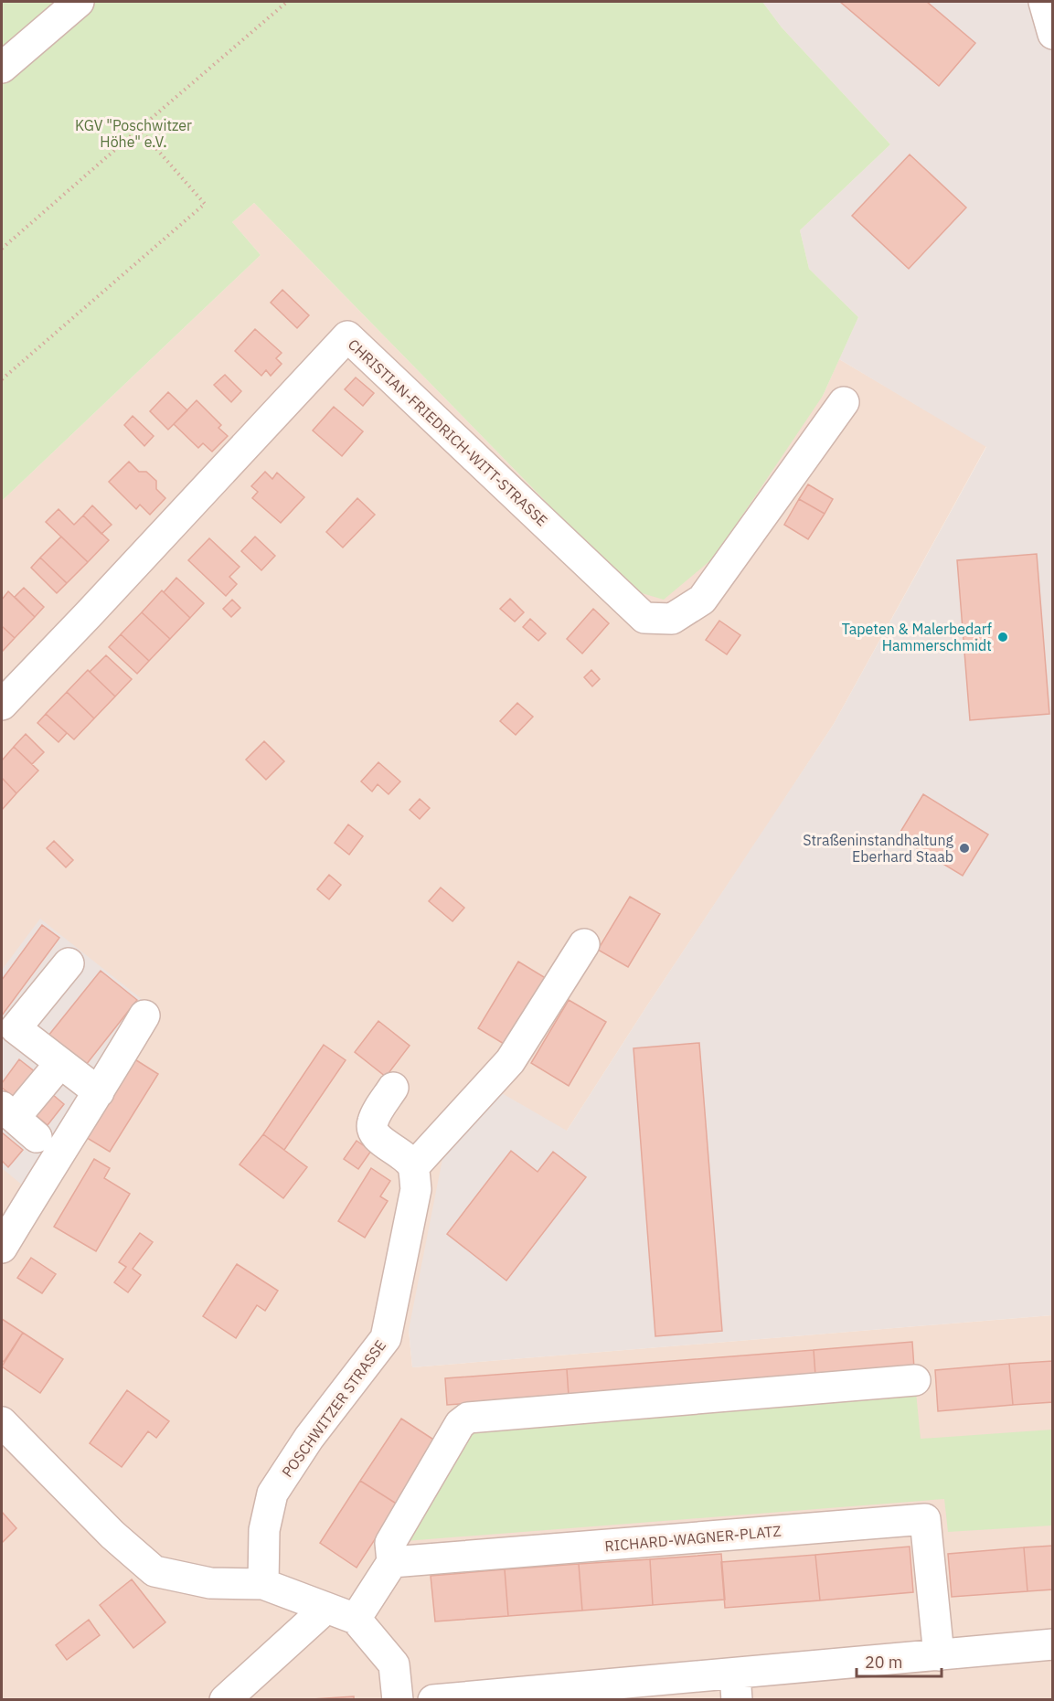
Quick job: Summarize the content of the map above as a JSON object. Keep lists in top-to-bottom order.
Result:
{
  "streets": {
    "street": ["CHRISTIAN-FRIEDRICH-WITT-STRASSE", "POSCHWITZER STRASSE", "RICHARD-WAGNER-PLATZ"]
  },
  "parks": ["KGV \"Poschwitzer Höhe\" e.V."],
  "places": ["Tapeten & Malerbedarf Hammerschmidt", "Straßeninstandhaltung Eberhard Staab"],
  "scale_bar": "20 m"
}
